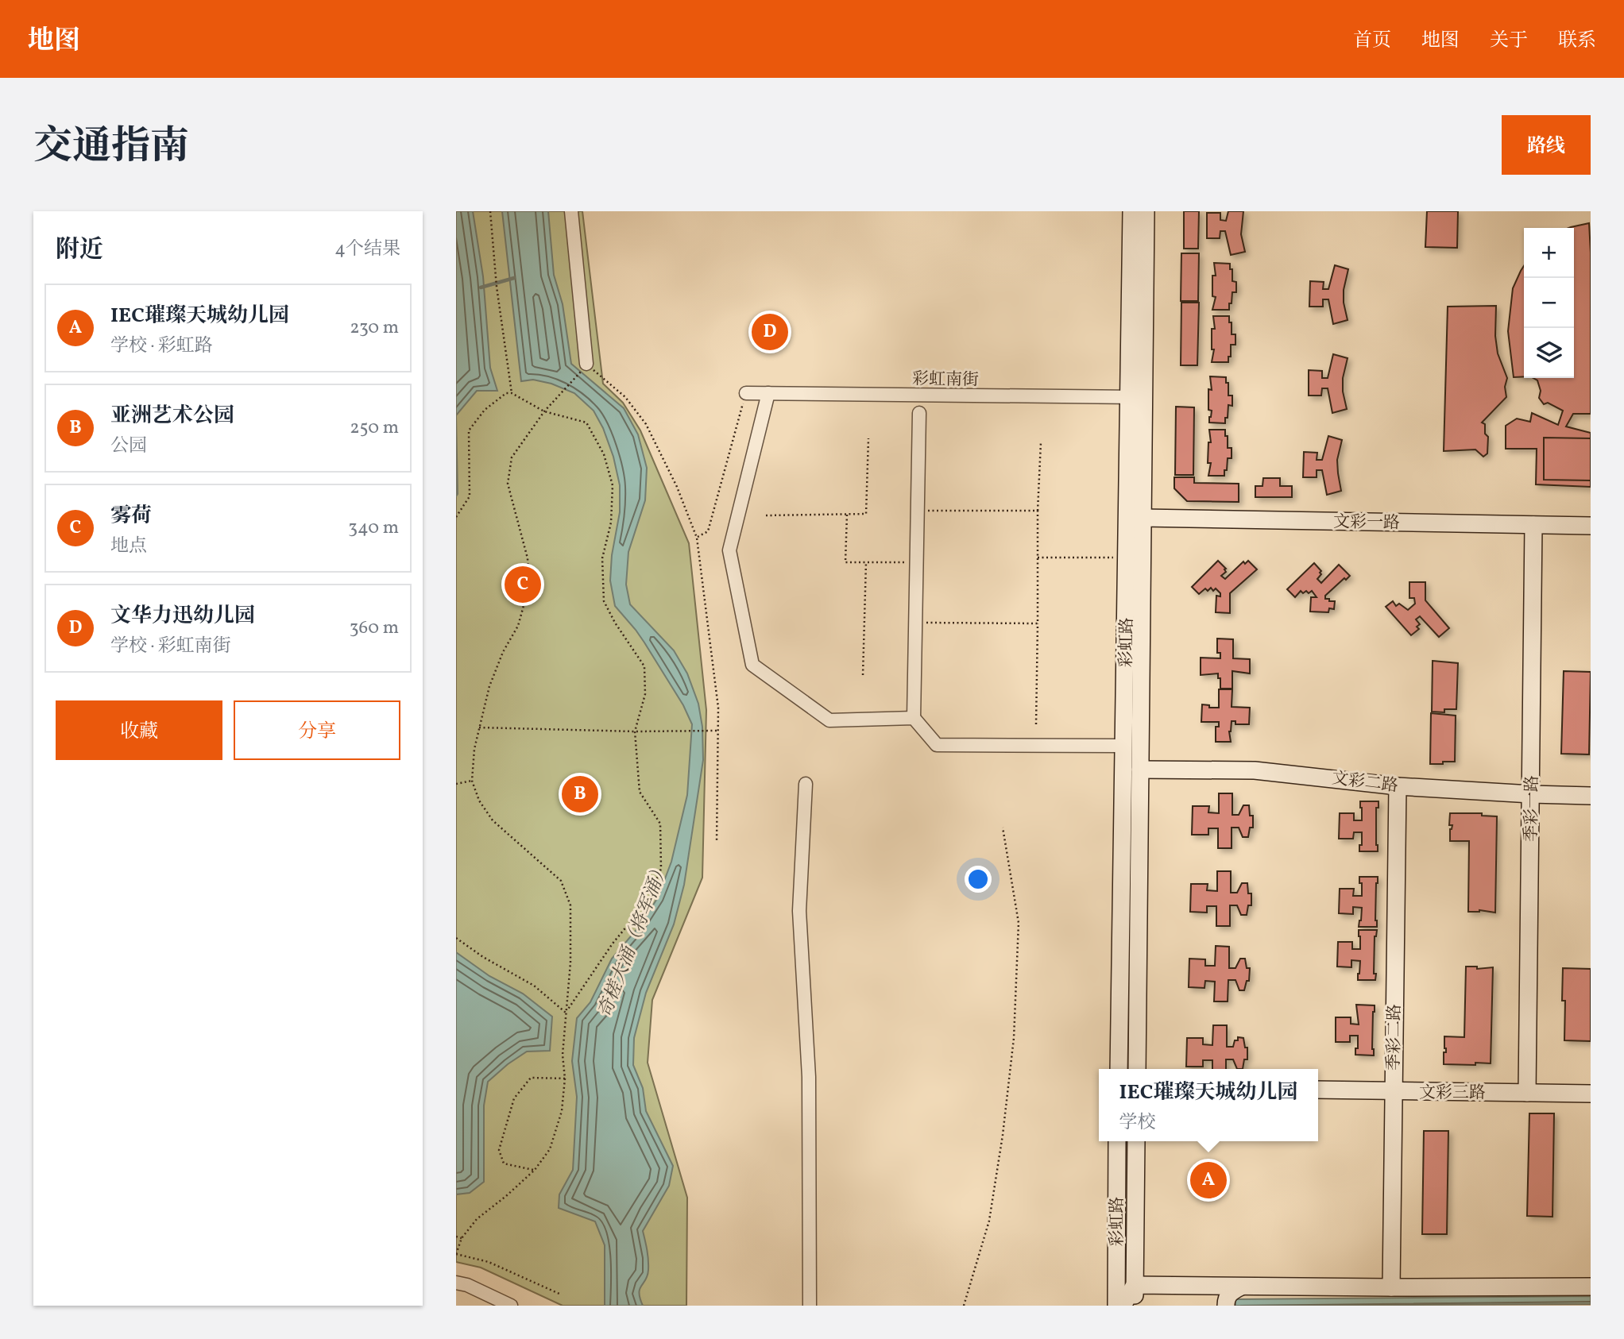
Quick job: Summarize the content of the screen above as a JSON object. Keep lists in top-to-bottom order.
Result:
{
  "streets": {
    "street": [
      "彩虹南街",
      "文彩一路",
      "彩虹路",
      "文彩二路",
      "季彩一路",
      "季彩二路",
      "文彩三路"
    ]
  },
  "crossings": [
    ["彩虹南街", "彩虹路"],
    ["文彩一路", "彩虹路"],
    ["文彩一路", "季彩一路"],
    ["彩虹路", "文彩二路"],
    ["文彩二路", "季彩一路"],
    ["文彩二路", "季彩二路"],
    ["季彩一路", "文彩三路"],
    ["季彩二路", "文彩三路"]
  ],
  "water": ["奇槎大涌（将军涌）"],
  "page": {
    "header": "地图",
    "nav": [
      "首页",
      "地图",
      "关于",
      "联系"
    ],
    "title": "交通指南",
    "buttons": [
      "路线",
      ["收藏", "分享"]
    ],
    "heading": ["附近", "4个结果"],
    "map_buttons": ["+", "−"],
    "list": [
      {
        "mark": "A",
        "name": "IEC璀璨天城幼儿园",
        "note": "学校 · 彩虹路",
        "value": "230 m"
      },
      {
        "mark": "B",
        "name": "亚洲艺术公园",
        "note": "公园",
        "value": "250 m"
      },
      {
        "mark": "C",
        "name": "雾荷",
        "note": "地点",
        "value": "340 m"
      },
      {
        "mark": "D",
        "name": "文华力迅幼儿园",
        "note": "学校 · 彩虹南街",
        "value": "360 m"
      }
    ],
    "pins": [
      "D",
      "C",
      "B",
      "A"
    ],
    "popup": ["IEC璀璨天城幼儿园", "学校"]
  }
}
